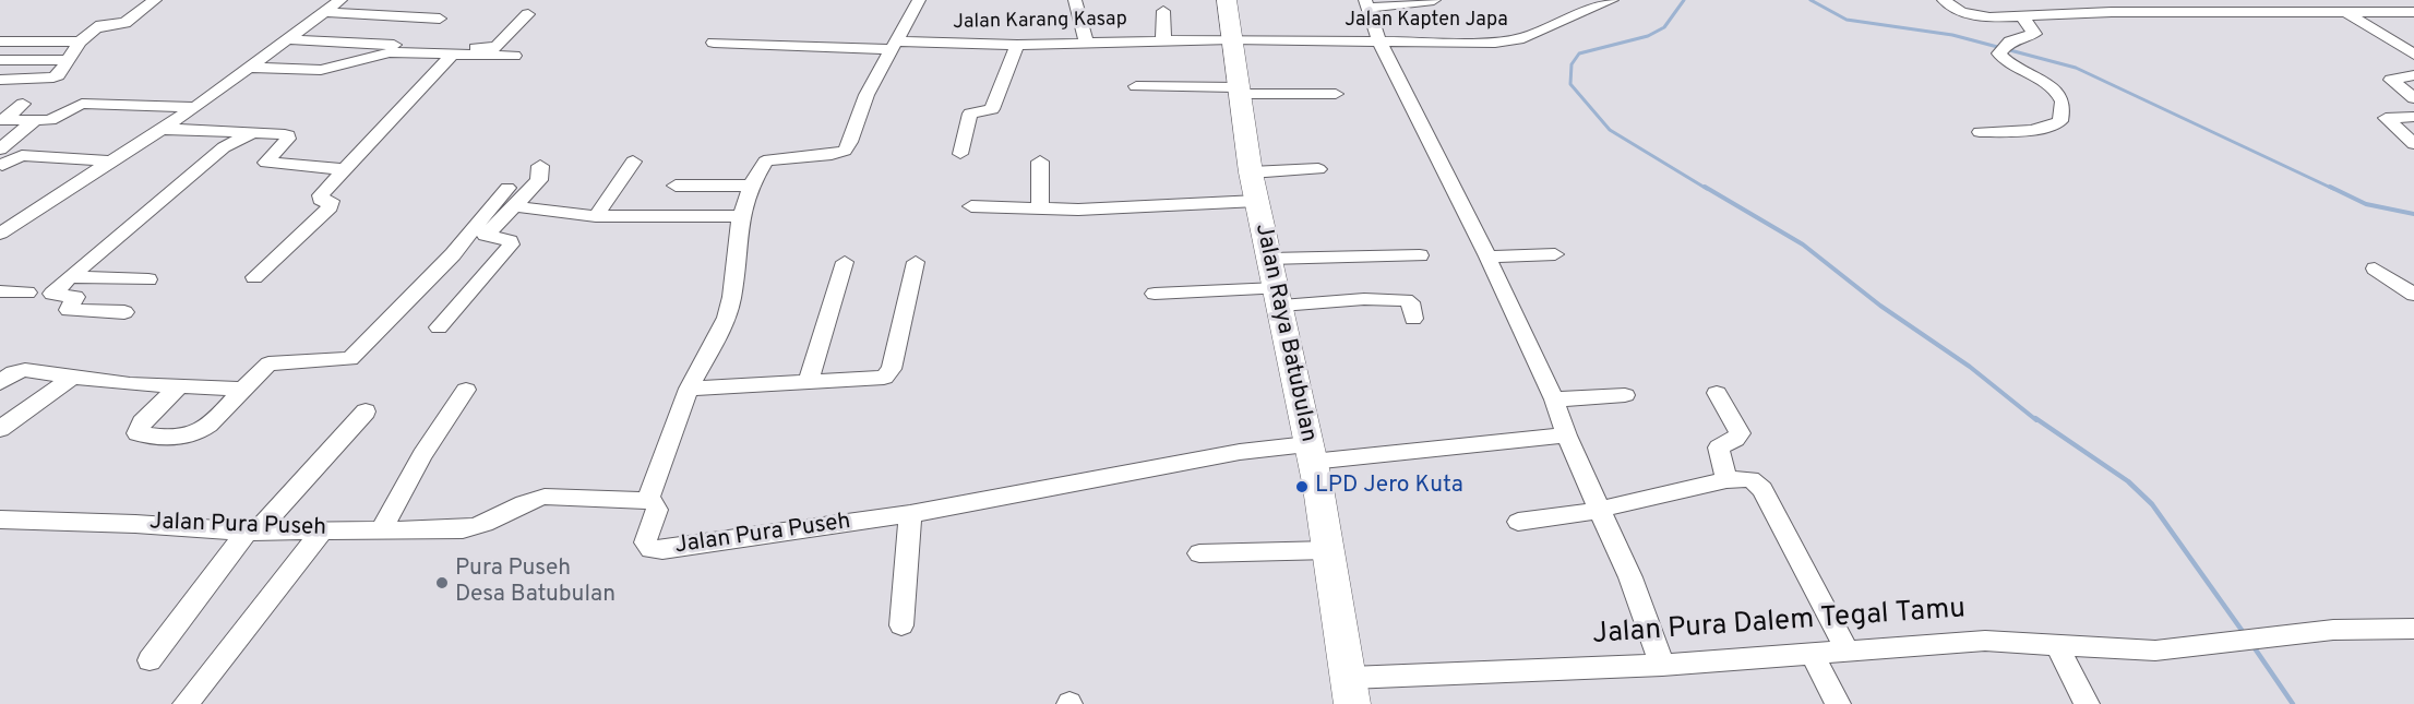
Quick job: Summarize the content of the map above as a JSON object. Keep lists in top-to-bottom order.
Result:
{
  "streets": {
    "highway": ["Jalan Raya Batubulan"],
    "street": [
      "Jalan Kapten Japa",
      "Jalan Karang Kasap",
      "Jalan Pura Puseh",
      "Jalan Pura Dalem Tegal Tamu"
    ]
  },
  "crossings": [
    ["Jalan Kapten Japa", "Jalan Karang Kasap"],
    ["Jalan Kapten Japa", "Jalan Raya Batubulan"],
    ["Jalan Karang Kasap", "Jalan Raya Batubulan"],
    ["Jalan Raya Batubulan", "Jalan Pura Puseh"],
    ["Jalan Raya Batubulan", "Jalan Pura Dalem Tegal Tamu"]
  ],
  "places": ["LPD Jero Kuta", "Pura Puseh Desa Batubulan"]
}
